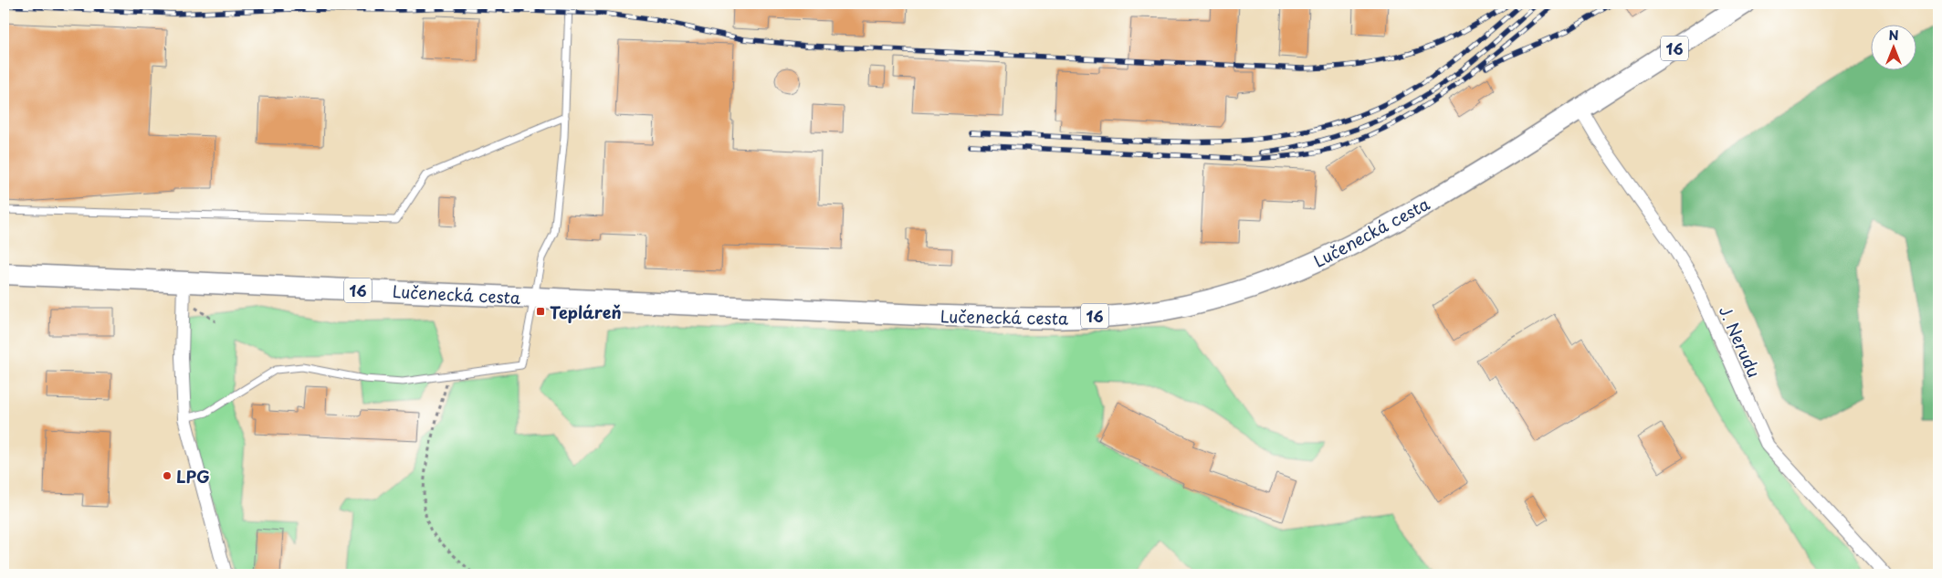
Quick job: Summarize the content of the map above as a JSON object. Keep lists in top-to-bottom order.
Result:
{
  "streets": {
    "main road": ["16", "Lučenecká cesta"],
    "street": ["J. Nerudu"]
  },
  "crossings": [
    ["Lučenecká cesta", "J. Nerudu"]
  ],
  "places": {
    "transit": ["Tepláreň"],
    "other": ["LPG"]
  },
  "north": "top"
}
